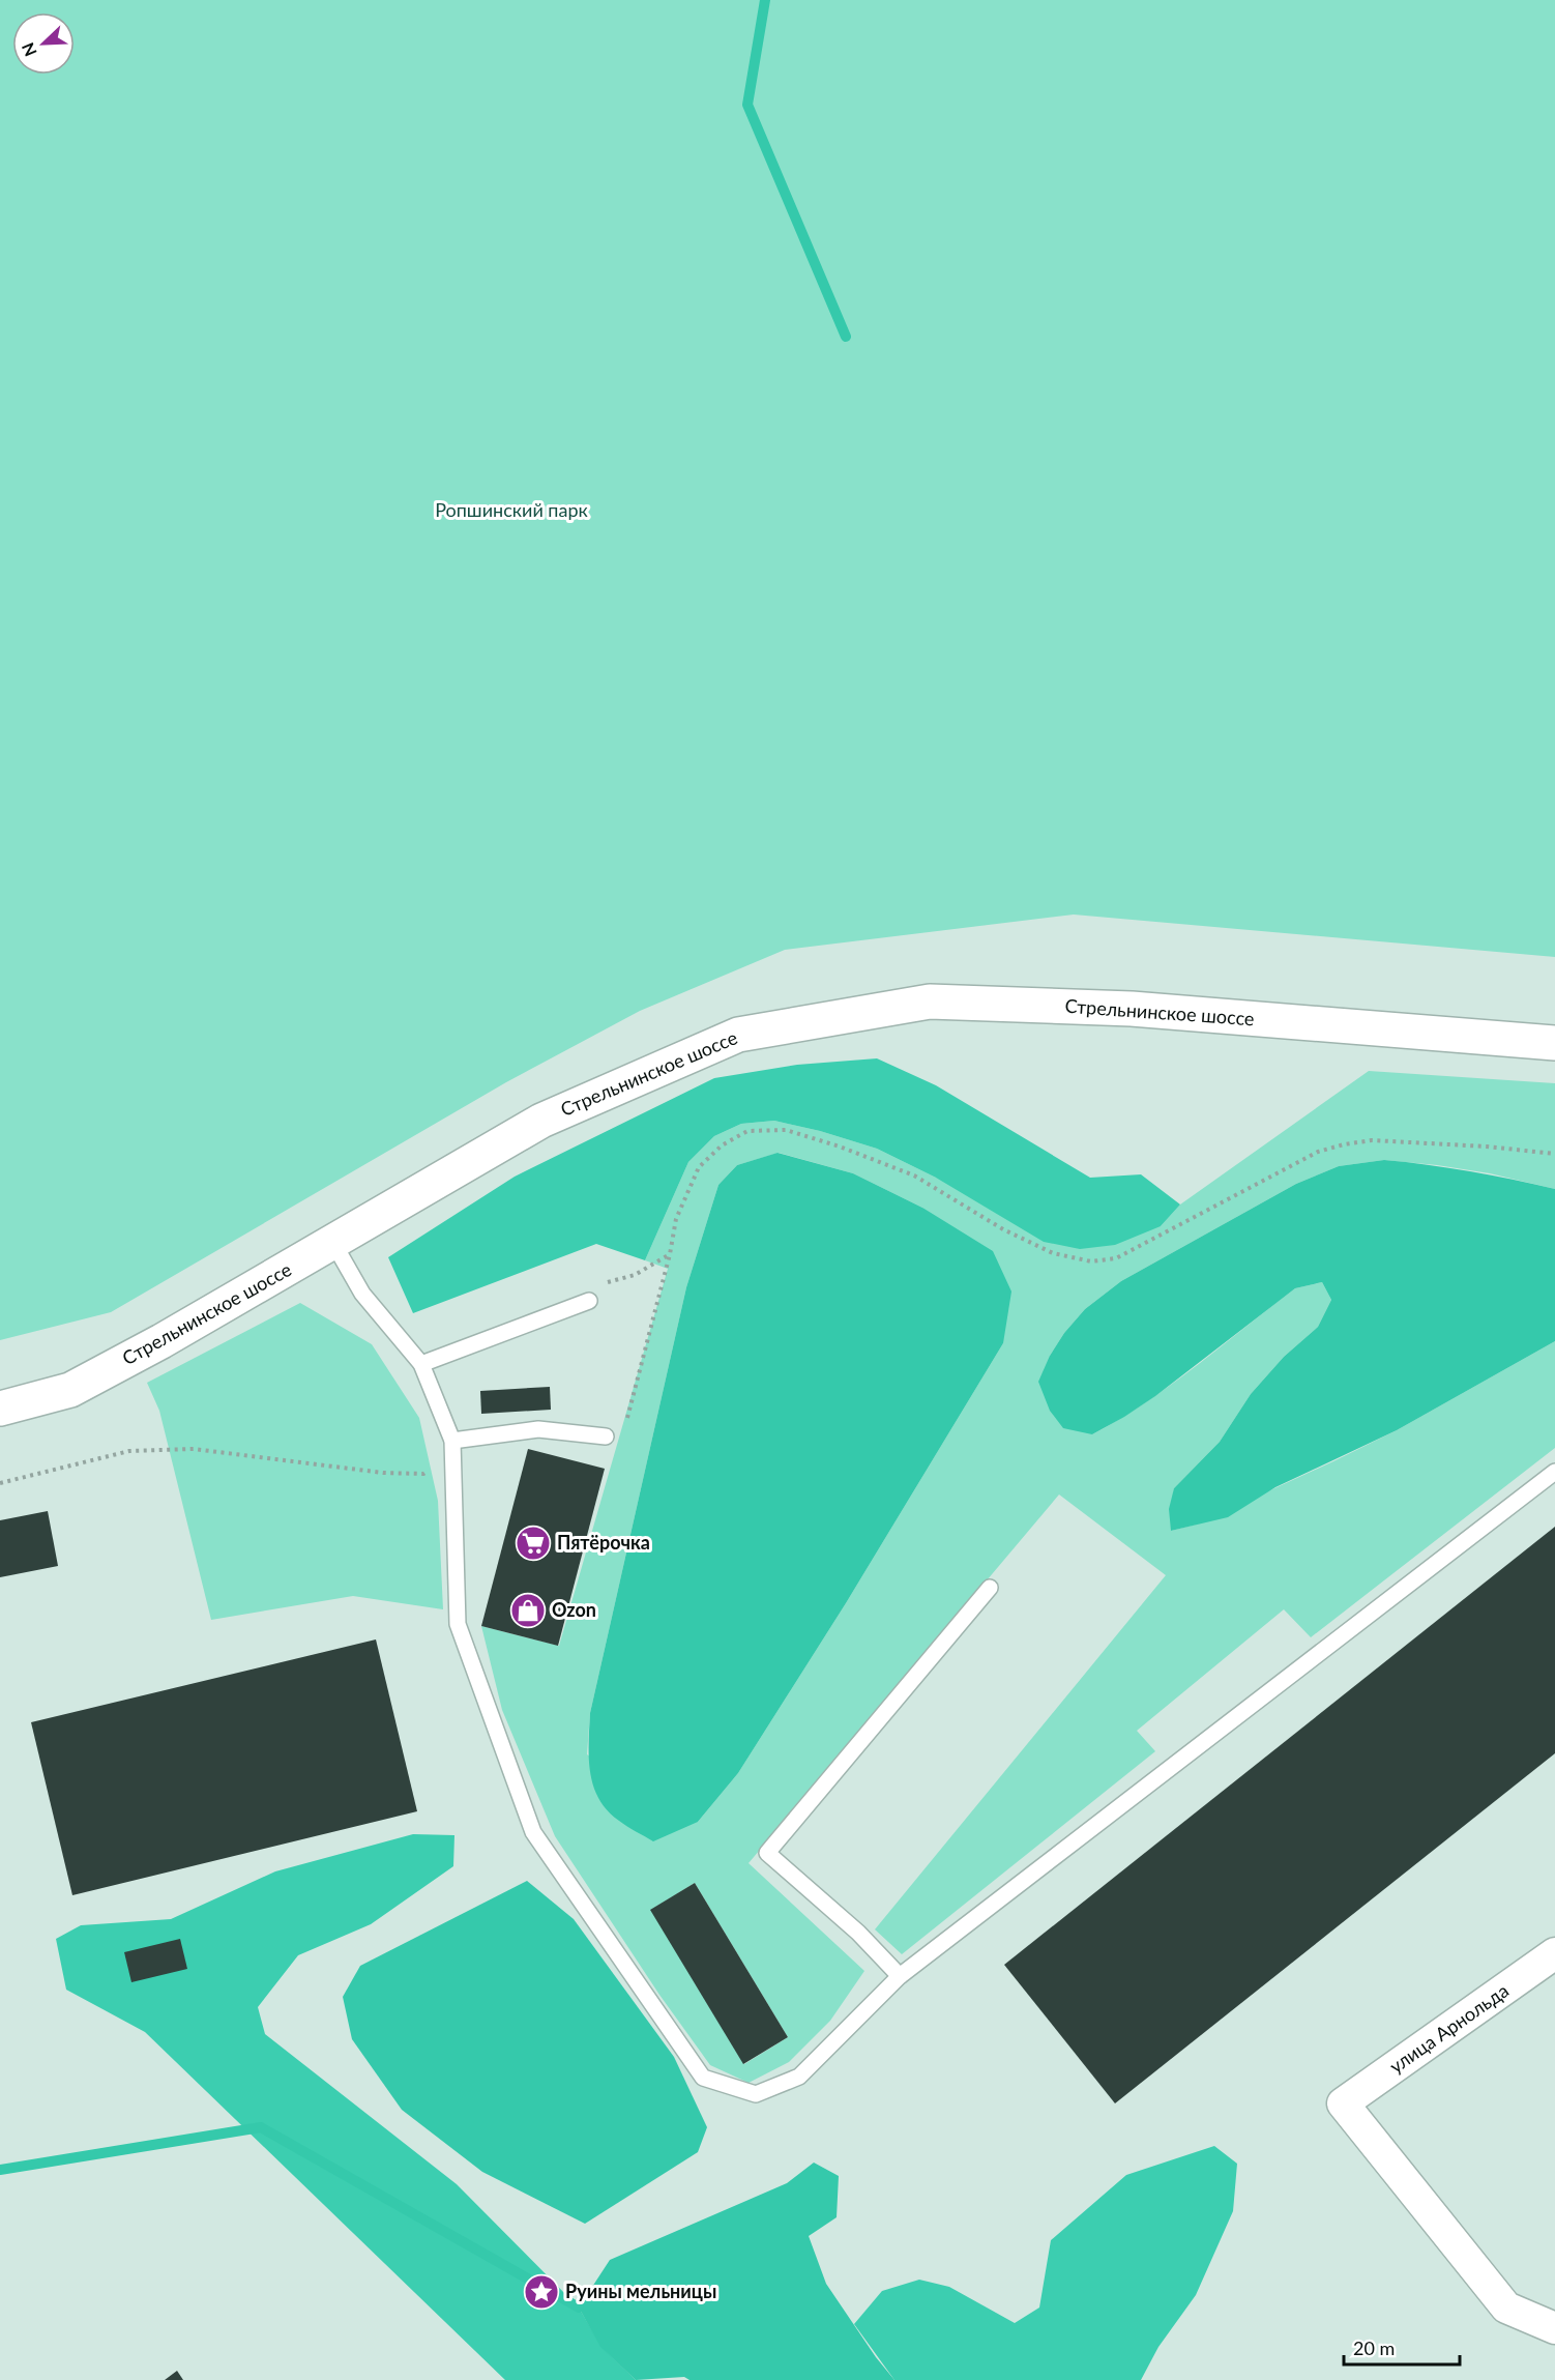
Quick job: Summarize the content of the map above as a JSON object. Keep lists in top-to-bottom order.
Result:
{
  "streets": {
    "main road": ["Стрельнинское шоссе"],
    "street": ["улица Арнольда"]
  },
  "parks": ["Ропшинский парк"],
  "places": {
    "supermarket": ["Пятёрочка"],
    "shop": ["Ozon"],
    "place": ["Руины мельницы"]
  },
  "scale_bar": "20 m",
  "north": "bottom left"
}
